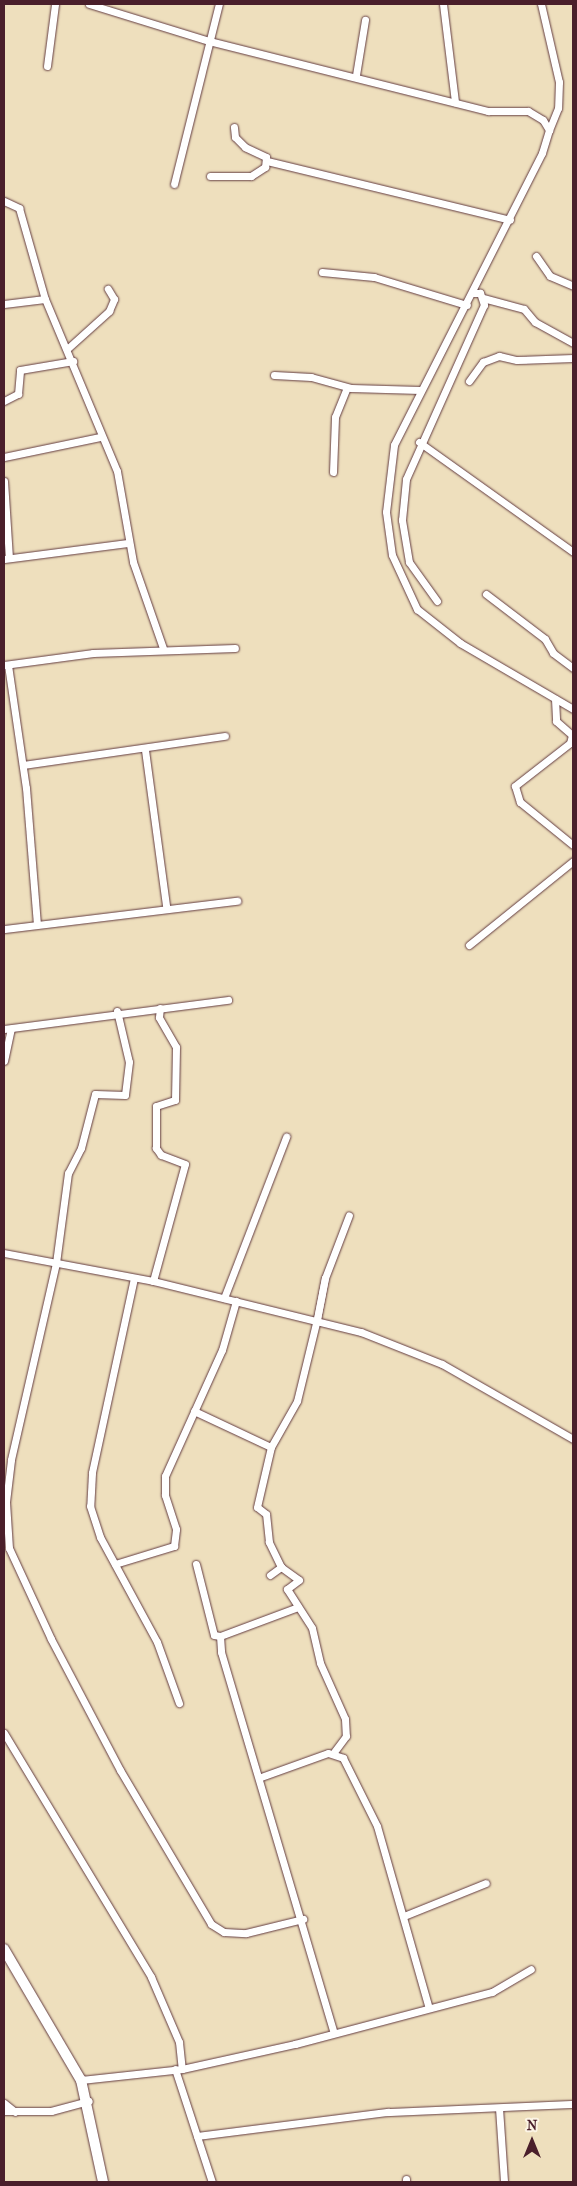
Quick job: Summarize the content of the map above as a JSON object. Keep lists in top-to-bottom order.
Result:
{
  "north": "top"
}
